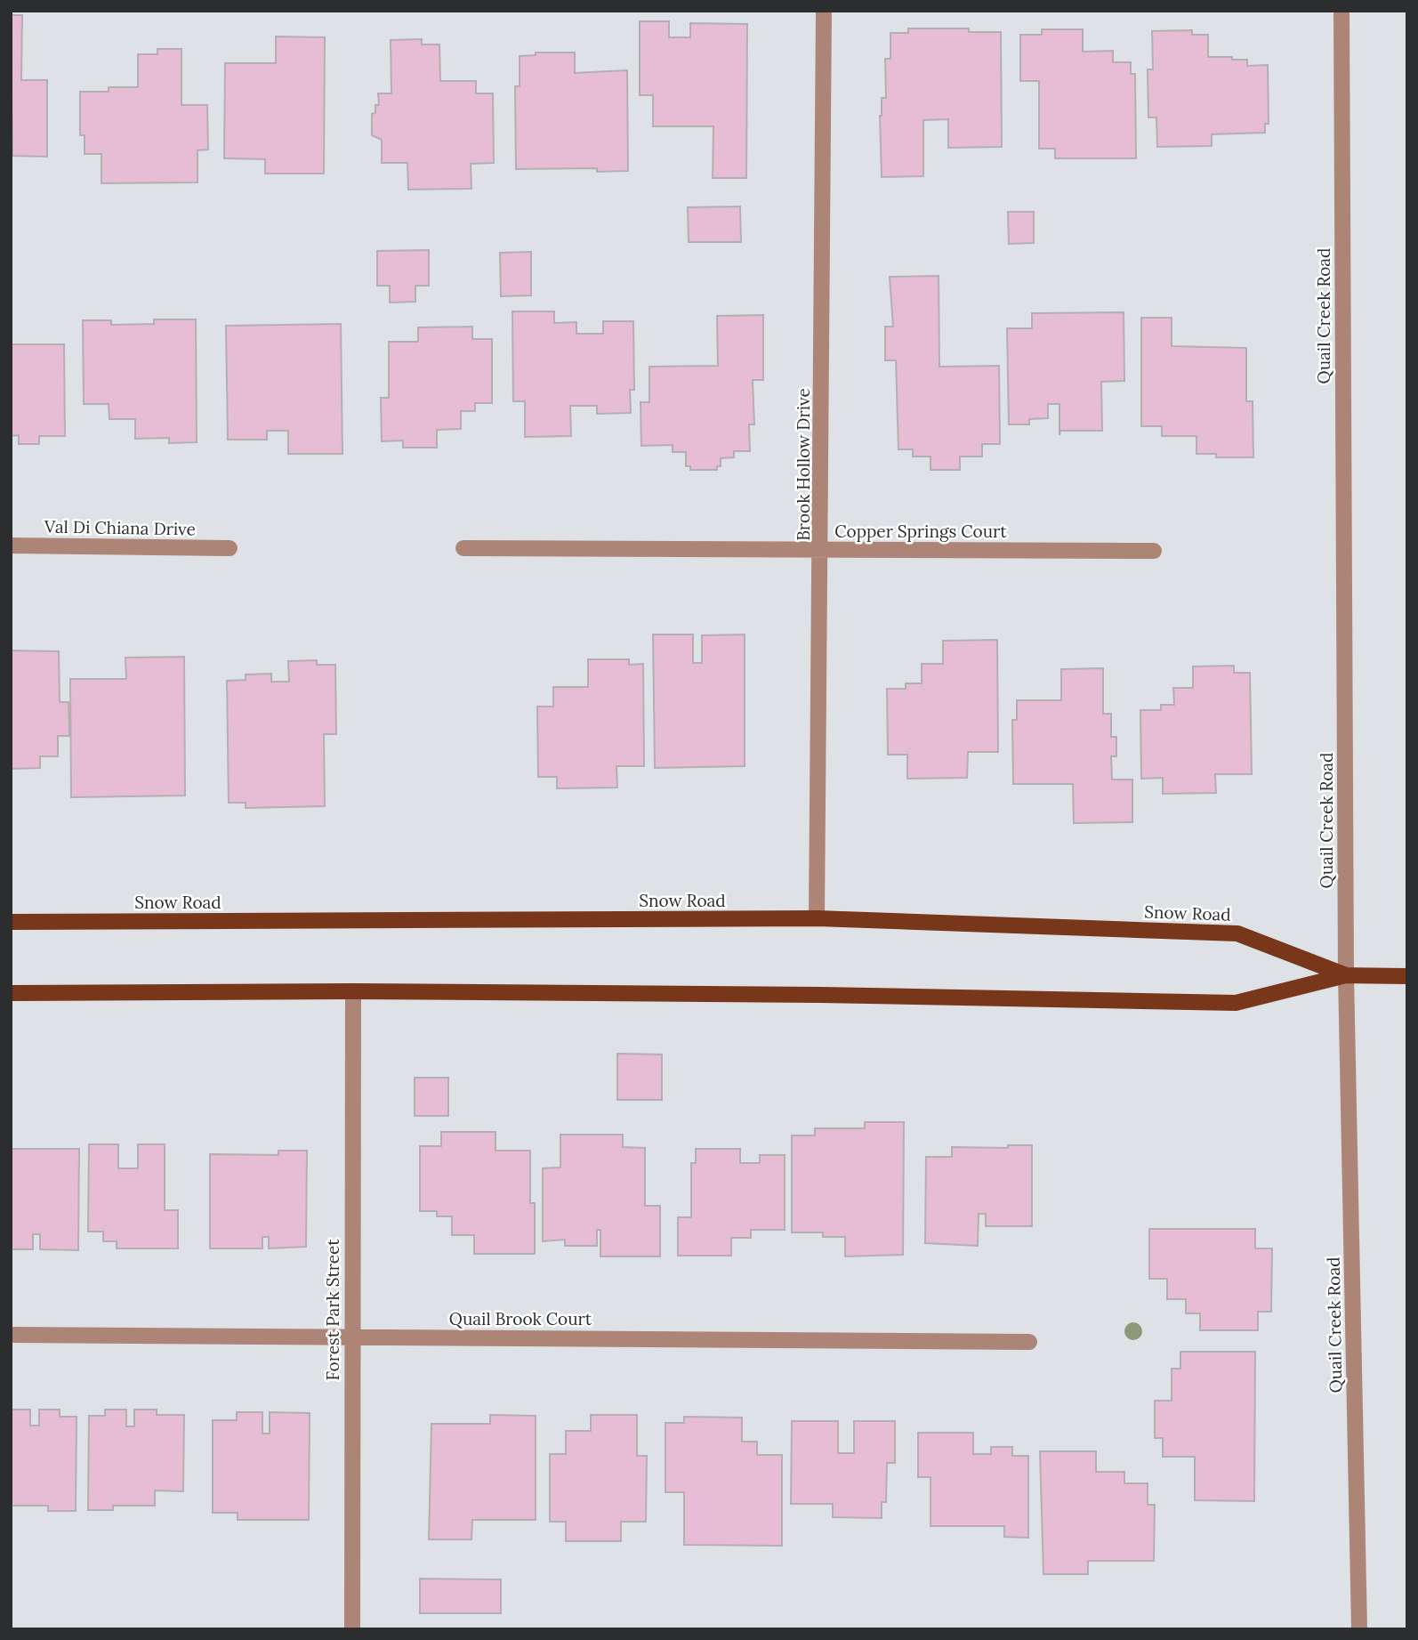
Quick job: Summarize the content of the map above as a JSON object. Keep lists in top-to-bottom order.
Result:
{
  "streets": {
    "main road": ["Snow Road"],
    "street": [
      "Quail Creek Road",
      "Brook Hollow Drive",
      "Val Di Chiana Drive",
      "Copper Springs Court",
      "Forest Park Street",
      "Quail Brook Court"
    ]
  },
  "crossings": [
    ["Quail Creek Road", "Snow Road"],
    ["Brook Hollow Drive", "Copper Springs Court"],
    ["Brook Hollow Drive", "Snow Road"],
    ["Snow Road", "Forest Park Street"],
    ["Forest Park Street", "Quail Brook Court"]
  ]
}
